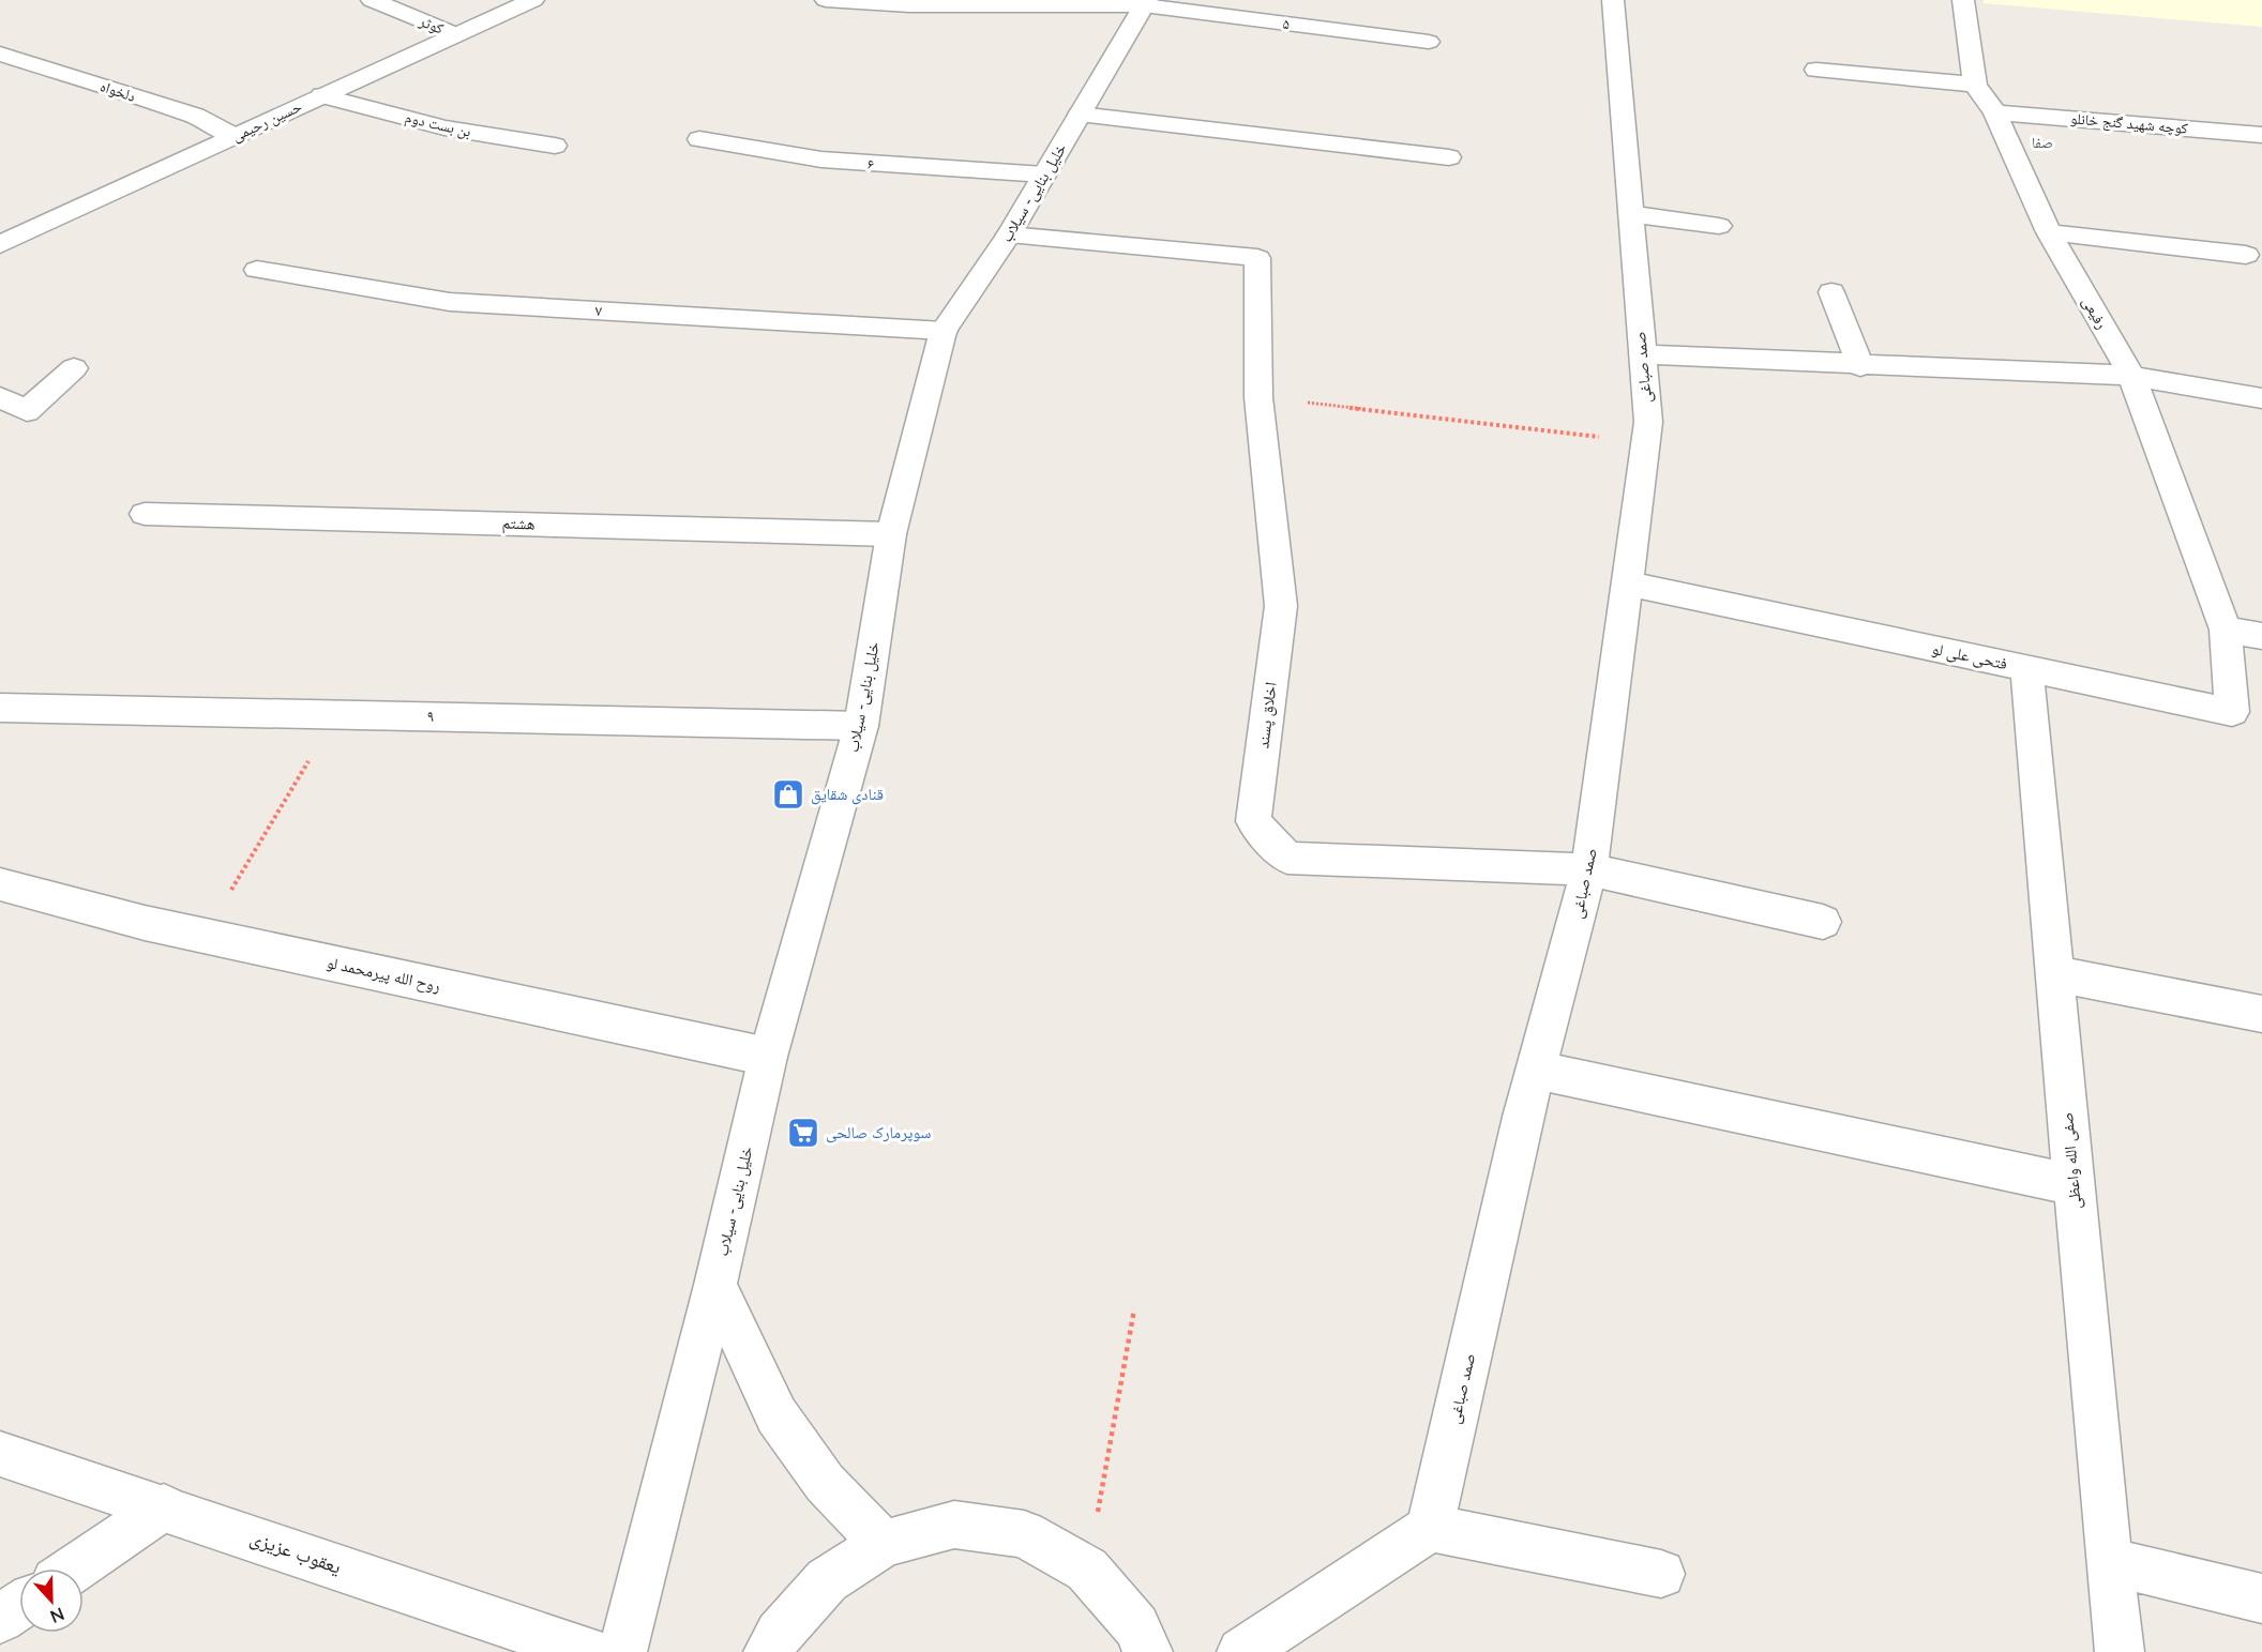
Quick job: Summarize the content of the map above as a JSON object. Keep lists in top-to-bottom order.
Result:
{
  "streets": {
    "street": [
      "۵",
      "کوثر",
      "دلخواه",
      "حسین رحیمی",
      "کوچه شهید گنج خانلو",
      "بن بست دوم",
      "۶",
      "خلیل بنایی- سیلاب",
      "۷",
      "رفیعی",
      "صمد صباغی",
      "هشتم",
      "فتحی علی لو",
      "اخلاق پسند",
      "۹",
      "روح الله پیرمحمد لو",
      "صفی الله واعظی",
      "یعقوب عزیزی"
    ]
  },
  "crossings": [
    ["۵", "خلیل بنایی- سیلاب"],
    ["کوثر", "حسین رحیمی"],
    ["دلخواه", "حسین رحیمی"],
    ["حسین رحیمی", "بن بست دوم"],
    ["کوچه شهید گنج خانلو", "رفیعی"],
    ["۶", "خلیل بنایی- سیلاب"],
    ["خلیل بنایی- سیلاب", "۷"],
    ["خلیل بنایی- سیلاب", "هشتم"],
    ["خلیل بنایی- سیلاب", "اخلاق پسند"],
    ["خلیل بنایی- سیلاب", "۹"],
    ["خلیل بنایی- سیلاب", "روح الله پیرمحمد لو"],
    ["رفیعی", "فتحی علی لو"],
    ["صمد صباغی", "فتحی علی لو"],
    ["صمد صباغی", "اخلاق پسند"],
    ["فتحی علی لو", "صفی الله واعظی"]
  ],
  "districts": ["صفا"],
  "places": {
    "shop": ["قنادی شقایق"],
    "supermarket": ["سوپرمارک صالحی"]
  },
  "north": "bottom"
}
